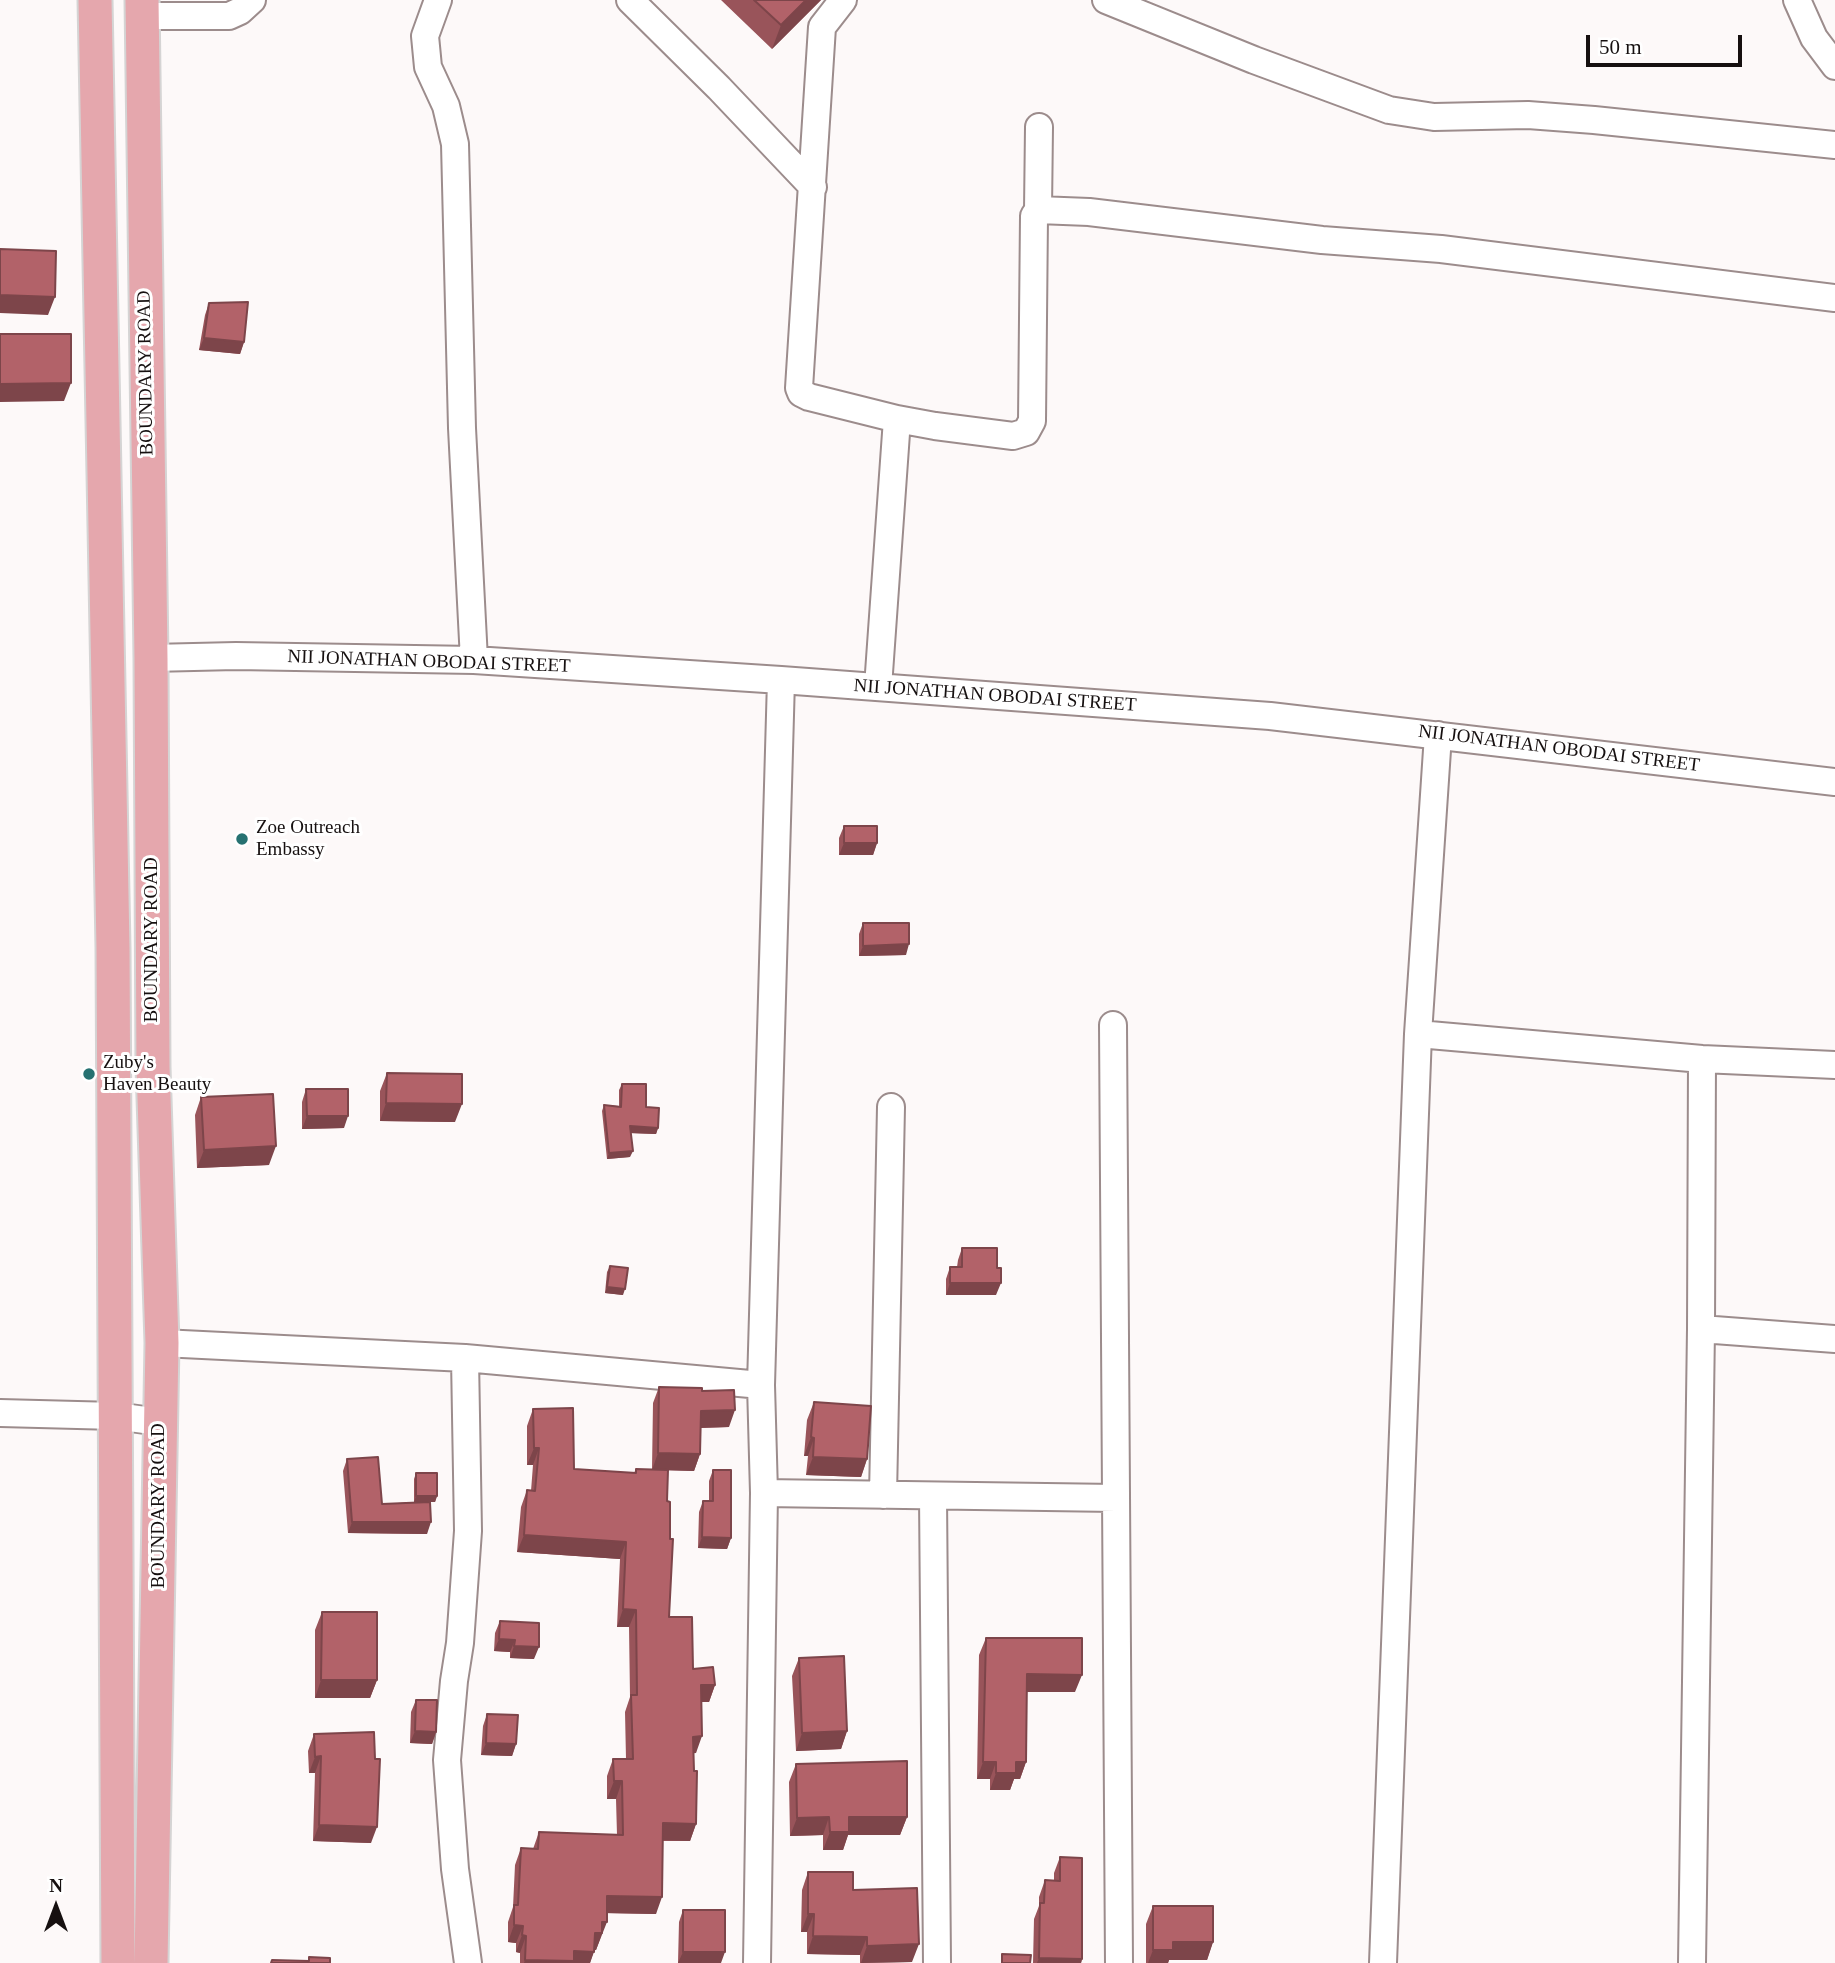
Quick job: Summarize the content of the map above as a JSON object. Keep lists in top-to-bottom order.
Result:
{
  "streets": {
    "main road": ["BOUNDARY ROAD"],
    "street": ["NII JONATHAN OBODAI STREET"]
  },
  "crossings": [
    ["BOUNDARY ROAD", "NII JONATHAN OBODAI STREET"]
  ],
  "places": ["Zoe Outreach Embassy", "Zuby's Haven Beauty"],
  "scale_bar": "50 m",
  "north": "top"
}
